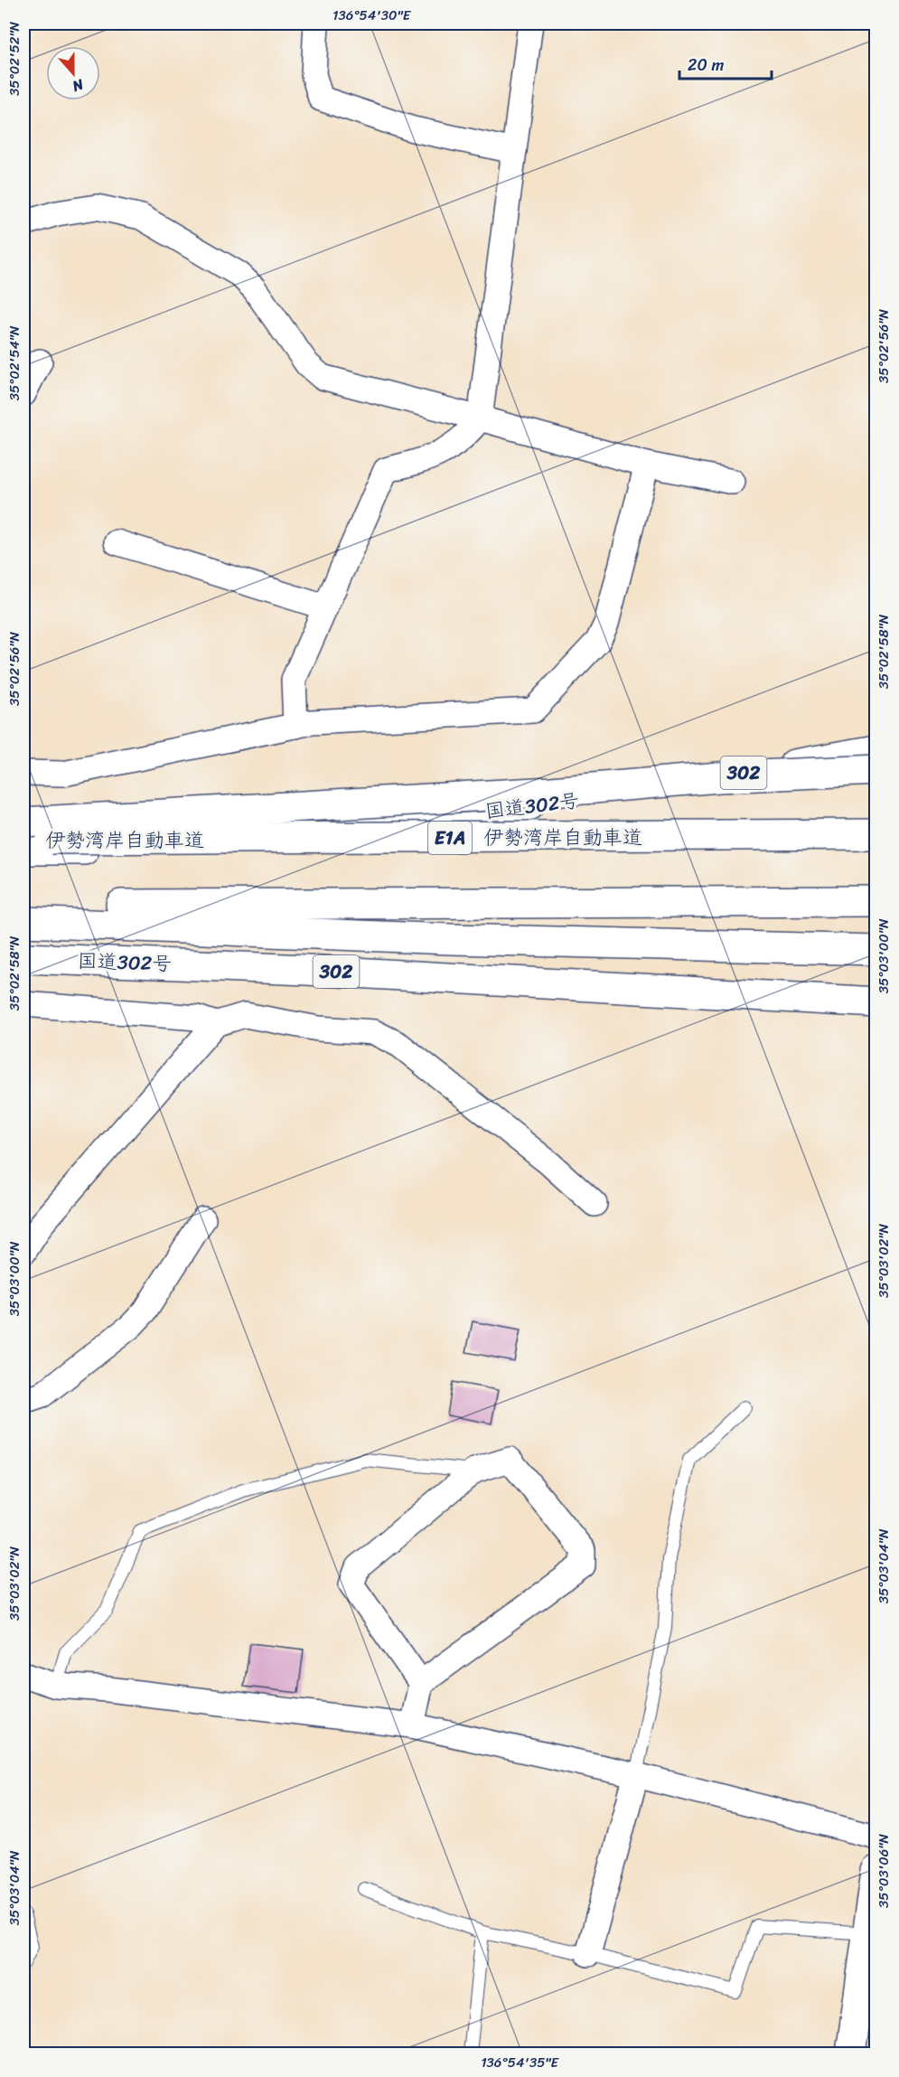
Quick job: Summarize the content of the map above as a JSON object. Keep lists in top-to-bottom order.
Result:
{
  "streets": {
    "highway": [
      "302",
      "国道302号",
      "伊勢湾岸自動車道",
      "E1A"
    ]
  },
  "scale_bar": "20 m",
  "north": "bottom",
  "coordinates": [
    "136°54'30\"E",
    "35°02'52\"N",
    "35°02'56\"N",
    "35°02'54\"N",
    "35°02'58\"N",
    "35°03'00\"N",
    "35°03'02\"N",
    "35°03'04\"N",
    "35°03'06\"N",
    "136°54'35\"E"
  ]
}
